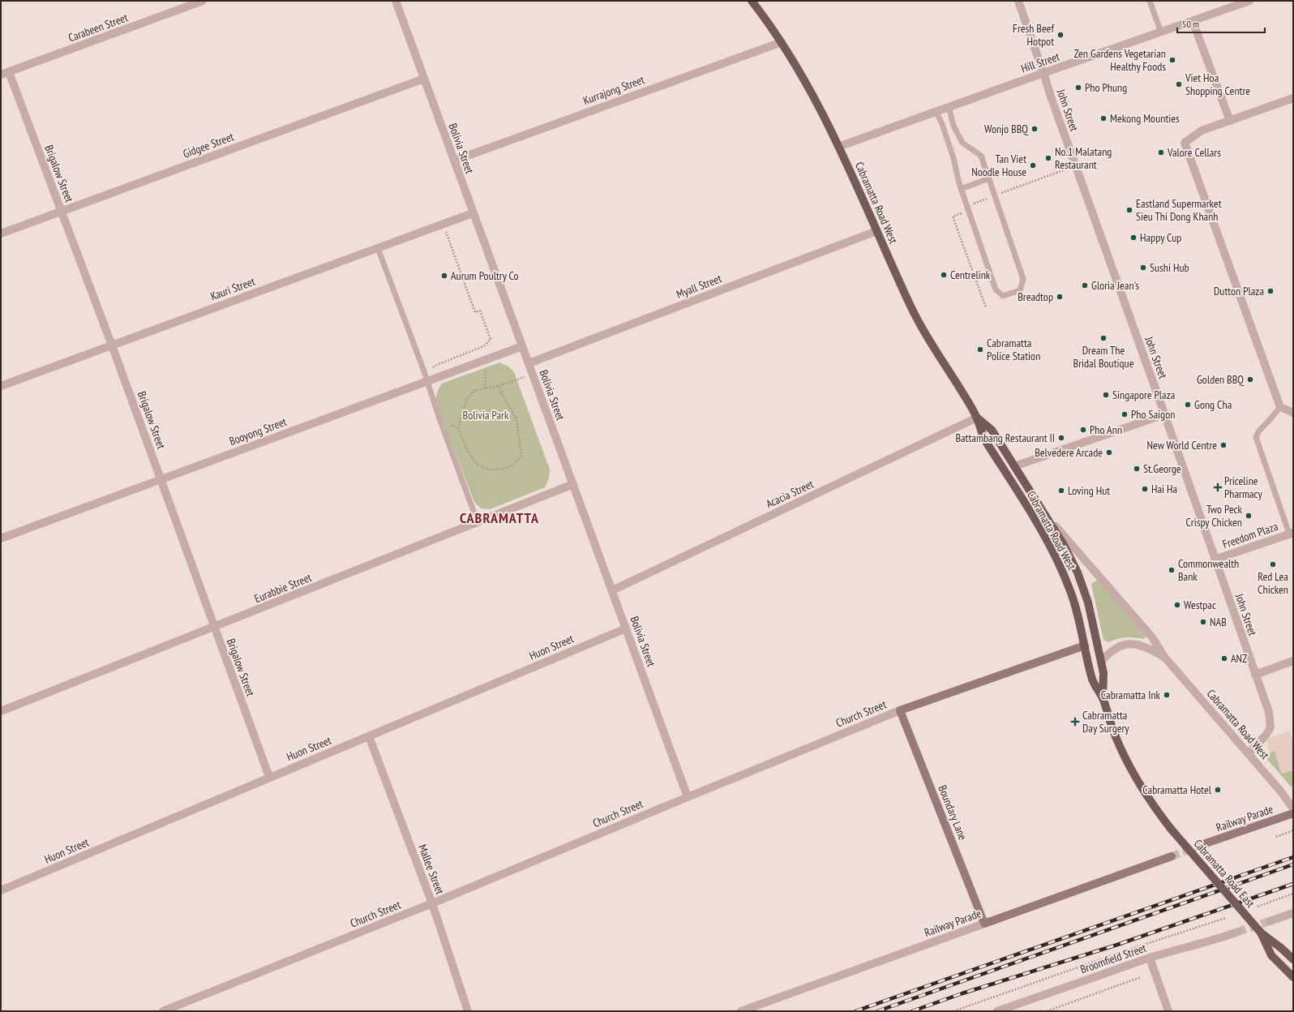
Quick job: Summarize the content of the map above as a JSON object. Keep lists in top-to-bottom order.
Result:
{
  "streets": {
    "main road": [
      "Cabramatta Road West",
      "Church Street",
      "Boundary Lane",
      "Railway Parade",
      "Cabramatta Road East"
    ],
    "street": [
      "Carabeen Street",
      "Hill Street",
      "Kurrajong Street",
      "John Street",
      "Gidgee Street",
      "Bolivia Street",
      "Brigalow Street",
      "Myall Street",
      "Kauri Street",
      "Booyong Street",
      "Acacia Street",
      "Freedom Plaza",
      "Eurabbie Street",
      "Huon Street",
      "Mallee Street",
      "Broomfield Street"
    ]
  },
  "crossings": [
    ["Carabeen Street", "Brigalow Street"],
    ["Hill Street", "John Street"],
    ["Hill Street", "Cabramatta Road West"],
    ["Kurrajong Street", "Bolivia Street"],
    ["Kurrajong Street", "Cabramatta Road West"],
    ["John Street", "Cabramatta Road West"],
    ["John Street", "Freedom Plaza"],
    ["Gidgee Street", "Bolivia Street"],
    ["Gidgee Street", "Brigalow Street"],
    ["Bolivia Street", "Myall Street"],
    ["Bolivia Street", "Kauri Street"],
    ["Bolivia Street", "Booyong Street"],
    ["Bolivia Street", "Acacia Street"],
    ["Bolivia Street", "Eurabbie Street"],
    ["Bolivia Street", "Huon Street"],
    ["Bolivia Street", "Church Street"],
    ["Brigalow Street", "Kauri Street"],
    ["Brigalow Street", "Booyong Street"],
    ["Brigalow Street", "Eurabbie Street"],
    ["Brigalow Street", "Huon Street"],
    ["Cabramatta Road West", "Myall Street"],
    ["Cabramatta Road West", "Acacia Street"],
    ["Cabramatta Road West", "Church Street"],
    ["Cabramatta Road West", "Cabramatta Road East"],
    ["Huon Street", "Mallee Street"],
    ["Church Street", "Boundary Lane"],
    ["Church Street", "Mallee Street"],
    ["Boundary Lane", "Railway Parade"]
  ],
  "districts": ["CABRAMATTA"],
  "parks": ["Bolivia Park"],
  "places": {
    "other": [
      "Fresh Beef Hotpot",
      "Zen Gardens Vegetarian Healthy Foods",
      "Viet Hoa Shopping Centre",
      "Pho Phung",
      "Mekong Mounties",
      "Wonjo BBQ",
      "Valore Cellars",
      "No.1 Malatang Restaurant",
      "Tan Viet Noodle House",
      "Eastland Supermarket Sieu Thi Dong Khanh",
      "Happy Cup",
      "Sushi Hub",
      "Centrelink",
      "Aurum Poultry Co",
      "Gloria Jean's",
      "Dutton Plaza",
      "Breadtop",
      "Dream The Bridal Boutique",
      "Cabramatta Police Station",
      "Golden BBQ",
      "Singapore Plaza",
      "Gong Cha",
      "Pho Saigon",
      "Pho Ann",
      "Battambang Restaurant II",
      "New World Centre",
      "Belvedere Arcade",
      "St.George",
      "Hai Ha",
      "Loving Hut",
      "Two Peck Crispy Chicken",
      "Red Lea Chicken",
      "Commonwealth Bank",
      "Westpac",
      "NAB",
      "ANZ",
      "Cabramatta Ink",
      "Cabramatta Hotel"
    ],
    "health": ["Priceline Pharmacy", "Cabramatta Day Surgery"]
  },
  "scale_bar": "50 m"
}
